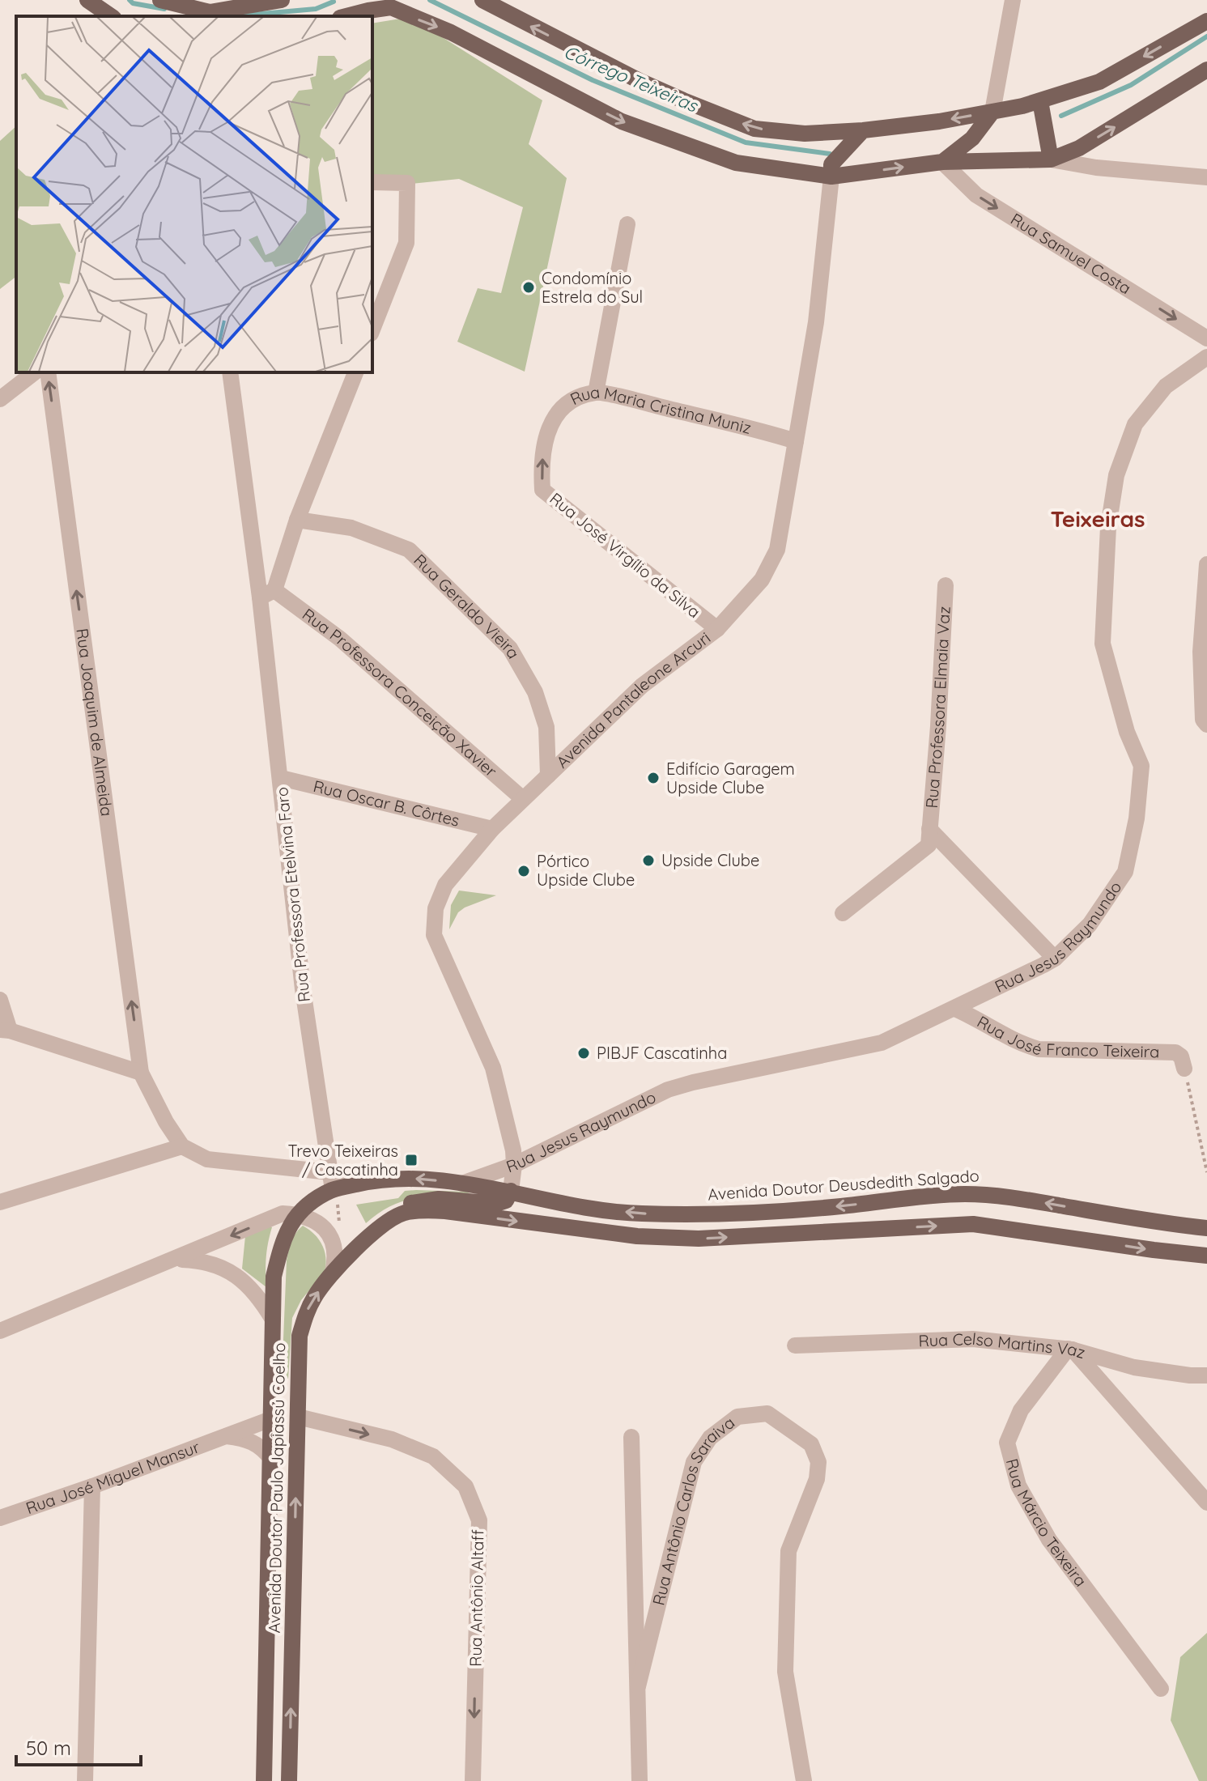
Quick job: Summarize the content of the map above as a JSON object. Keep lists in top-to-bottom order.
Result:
{
  "streets": {
    "main road": ["Avenida Doutor Deusdedith Salgado", "Avenida Doutor Paulo Japiassú Coelho"],
    "street": [
      "Rua Samuel Costa",
      "Rua Maria Cristina Muniz",
      "Rua José Virgílio da Silva",
      "Rua Geraldo Vieira",
      "Rua Professora Conceição Xavier",
      "Avenida Pantaleone Arcuri",
      "Rua Professora Elmaia Vaz",
      "Rua Joaquim de Almeida",
      "Rua Oscar B. Côrtes",
      "Rua Professora Etelvina Faro",
      "Rua Jesus Raymundo",
      "Rua José Franco Teixeira",
      "Rua Celso Martins Vaz",
      "Rua José Miguel Mansur",
      "Rua Antônio Carlos Saraiva",
      "Rua Márcio Teixeira",
      "Rua Antônio Altaff"
    ]
  },
  "crossings": [
    ["Rua Maria Cristina Muniz", "Rua José Virgílio da Silva"],
    ["Rua Maria Cristina Muniz", "Avenida Pantaleone Arcuri"],
    ["Rua José Virgílio da Silva", "Avenida Pantaleone Arcuri"],
    ["Rua Geraldo Vieira", "Avenida Pantaleone Arcuri"],
    ["Rua Geraldo Vieira", "Rua Professora Etelvina Faro"],
    ["Rua Professora Conceição Xavier", "Avenida Pantaleone Arcuri"],
    ["Rua Professora Conceição Xavier", "Rua Professora Etelvina Faro"],
    ["Avenida Pantaleone Arcuri", "Rua Oscar B. Côrtes"],
    ["Avenida Pantaleone Arcuri", "Rua Jesus Raymundo"],
    ["Avenida Pantaleone Arcuri", "Avenida Doutor Deusdedith Salgado"],
    ["Rua Professora Elmaia Vaz", "Rua Jesus Raymundo"],
    ["Rua Oscar B. Côrtes", "Rua Professora Etelvina Faro"],
    ["Rua Professora Etelvina Faro", "Avenida Doutor Deusdedith Salgado"],
    ["Rua Jesus Raymundo", "Rua José Franco Teixeira"],
    ["Rua Jesus Raymundo", "Avenida Doutor Deusdedith Salgado"],
    ["Avenida Doutor Deusdedith Salgado", "Avenida Doutor Paulo Japiassú Coelho"],
    ["Rua Celso Martins Vaz", "Rua Márcio Teixeira"],
    ["Rua José Miguel Mansur", "Avenida Doutor Paulo Japiassú Coelho"],
    ["Avenida Doutor Paulo Japiassú Coelho", "Rua Antônio Altaff"]
  ],
  "one_way": [
    "Rua Samuel Costa",
    "Rua José Virgílio da Silva",
    "Rua Joaquim de Almeida",
    "Avenida Doutor Deusdedith Salgado",
    "Rua Antônio Altaff"
  ],
  "districts": ["Teixeiras"],
  "water": ["Córrego Teixeiras"],
  "places": {
    "other": [
      "Condomínio Estrela do Sul",
      "Edifício Garagem Upside Clube",
      "Upside Clube",
      "Pórtico Upside Clube",
      "PIBJF Cascatinha"
    ],
    "transit": ["Trevo Teixeiras / Cascatinha"]
  },
  "scale_bar": "50 m"
}
